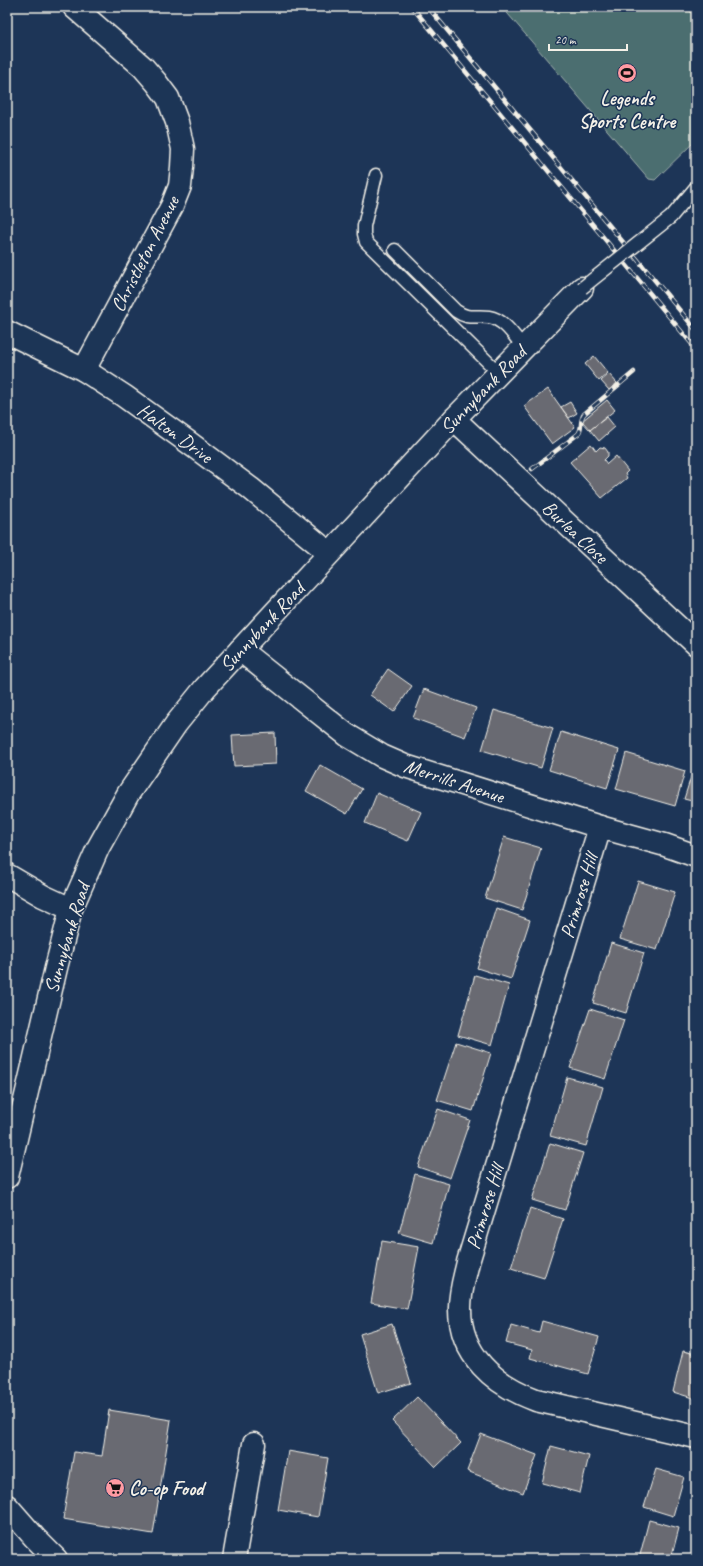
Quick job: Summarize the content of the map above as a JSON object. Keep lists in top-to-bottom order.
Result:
{
  "streets": {
    "street": [
      "Christleton Avenue",
      "Sunnybank Road",
      "Halton Drive",
      "Burlea Close",
      "Merrills Avenue",
      "Primrose Hill"
    ]
  },
  "crossings": [
    ["Christleton Avenue", "Halton Drive"],
    ["Sunnybank Road", "Halton Drive"],
    ["Sunnybank Road", "Burlea Close"],
    ["Sunnybank Road", "Merrills Avenue"],
    ["Merrills Avenue", "Primrose Hill"]
  ],
  "places": {
    "sports": ["Legends Sports Centre"],
    "supermarket": ["Co-op Food"]
  },
  "scale_bar": "20 m"
}
